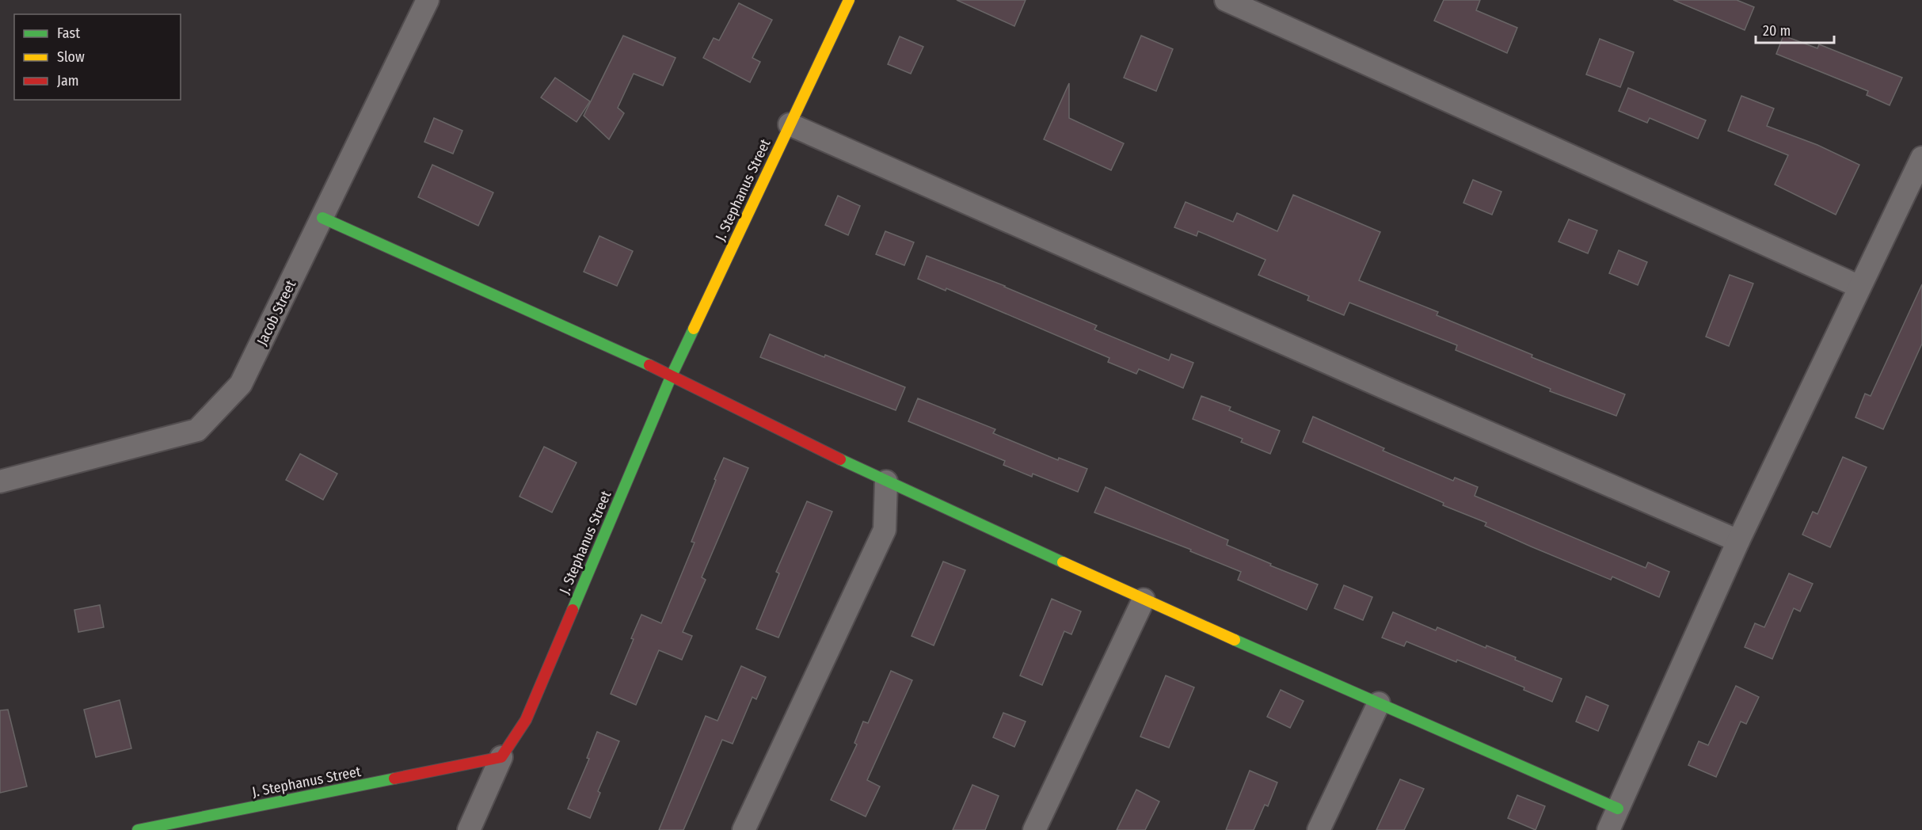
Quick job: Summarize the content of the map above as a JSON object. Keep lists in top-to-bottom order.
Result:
{
  "streets": {
    "street": ["J. Stephanus Street", "Jacob Street"]
  },
  "legend": ["Fast", "Slow", "Jam"],
  "scale_bar": "20 m"
}
